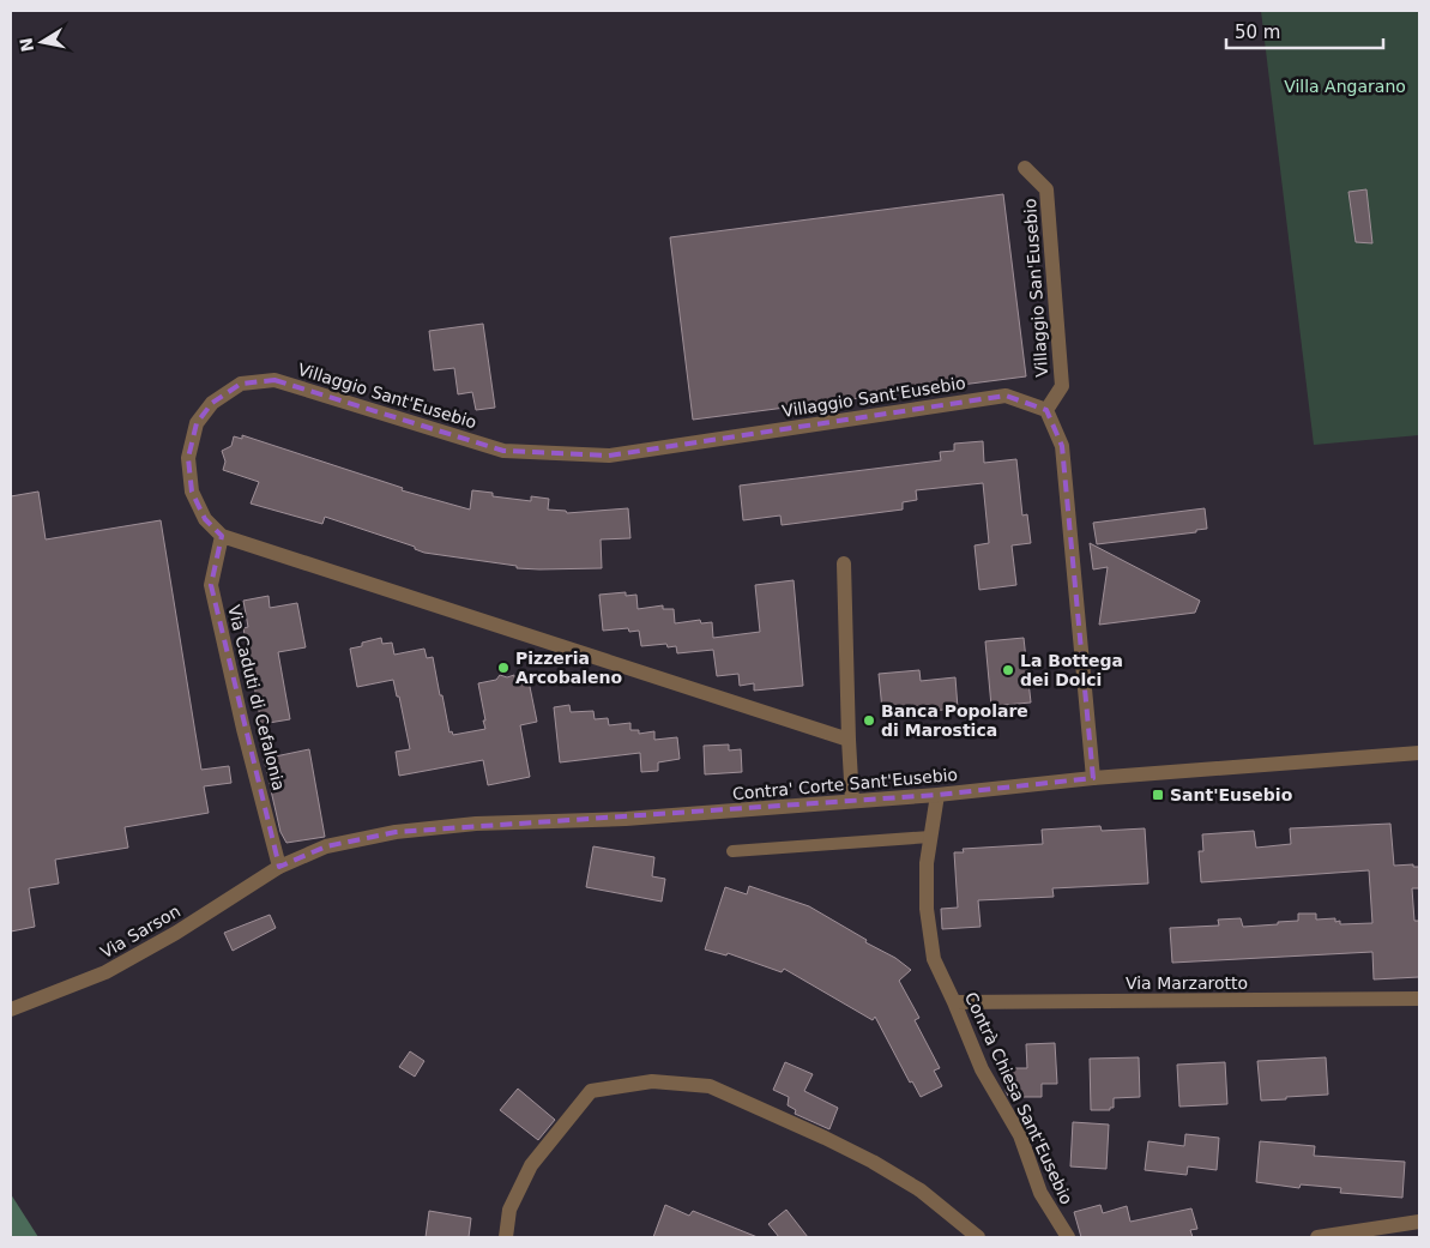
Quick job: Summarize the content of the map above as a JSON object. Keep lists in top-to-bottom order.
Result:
{
  "streets": {
    "street": [
      "Villaggio San'Eusebio",
      "Villaggio Sant'Eusebio",
      "Via Caduti di Cefalonia",
      "Contra' Corte Sant'Eusebio",
      "Via Sarson",
      "Via Marzarotto",
      "Contrà Chiesa Sant'Eusebio"
    ]
  },
  "crossings": [
    ["Villaggio San'Eusebio", "Villaggio Sant'Eusebio"],
    ["Villaggio Sant'Eusebio", "Via Caduti di Cefalonia"],
    ["Via Caduti di Cefalonia", "Contra' Corte Sant'Eusebio"],
    ["Via Caduti di Cefalonia", "Via Sarson"],
    ["Contra' Corte Sant'Eusebio", "Via Sarson"],
    ["Contra' Corte Sant'Eusebio", "Contrà Chiesa Sant'Eusebio"],
    ["Via Marzarotto", "Contrà Chiesa Sant'Eusebio"]
  ],
  "parks": ["Villa Angarano"],
  "places": {
    "other": ["Pizzeria Arcobaleno", "La Bottega dei Dolci", "Banca Popolare di Marostica"],
    "transit": ["Sant'Eusebio"]
  },
  "scale_bar": "50 m",
  "north": "left"
}
